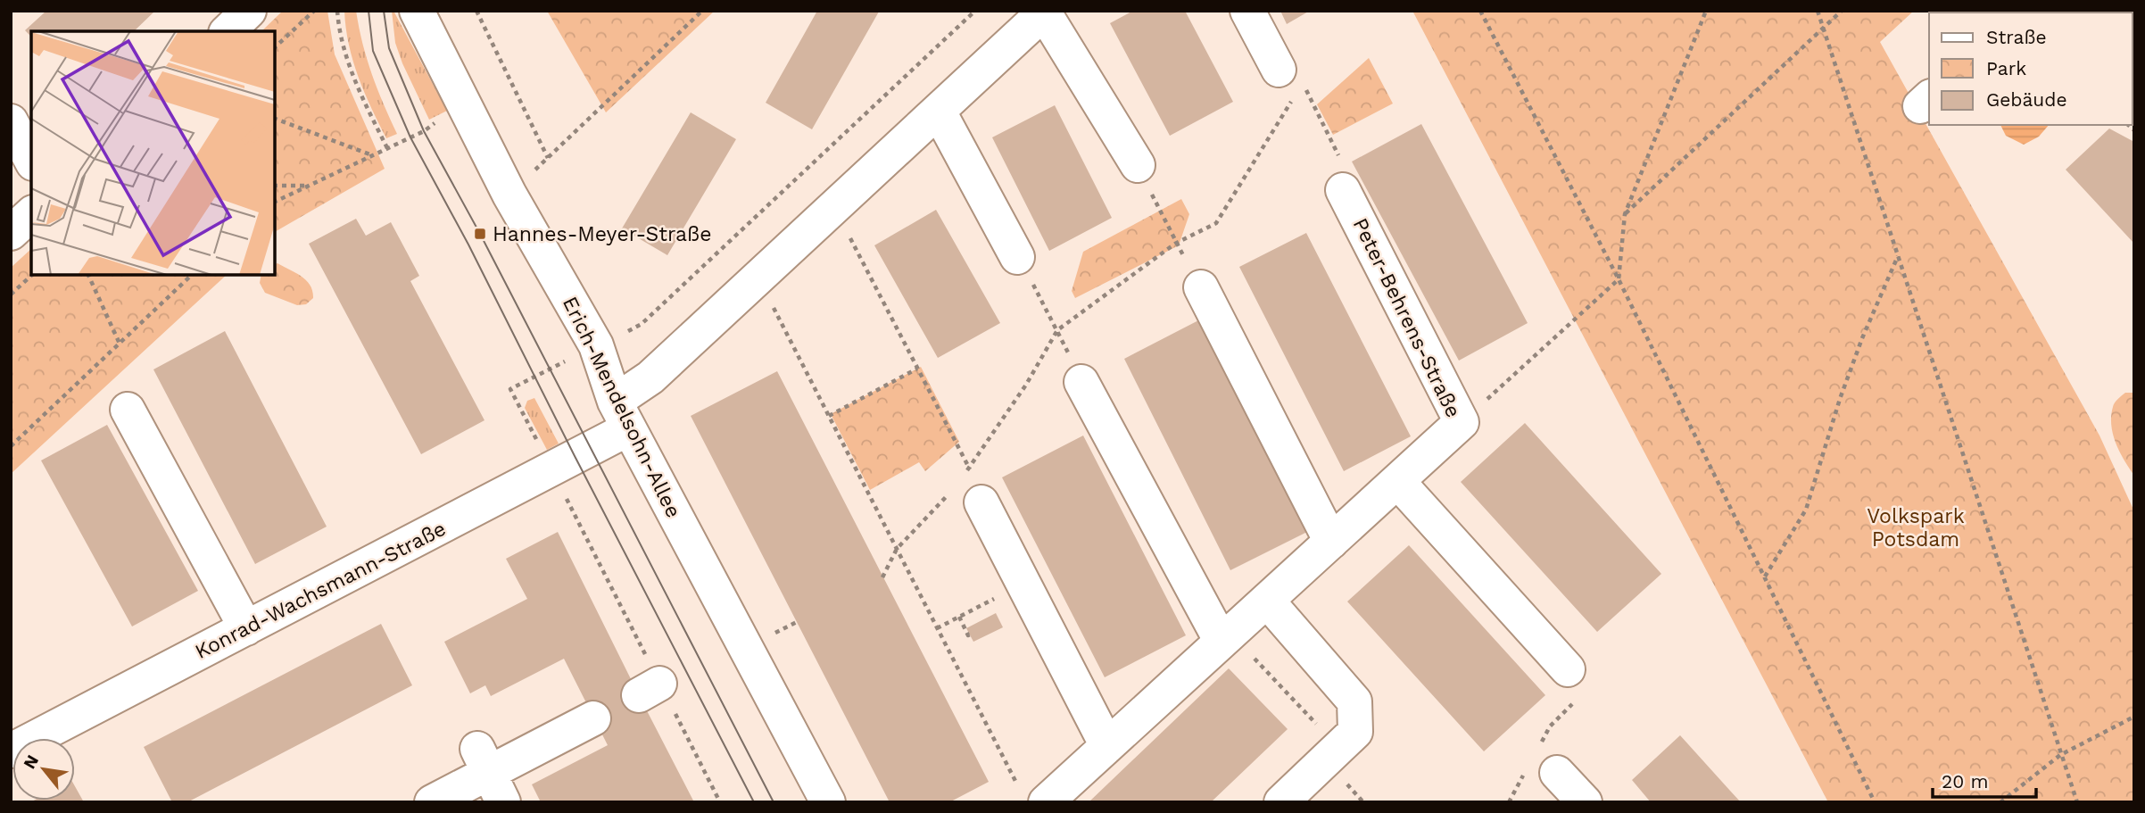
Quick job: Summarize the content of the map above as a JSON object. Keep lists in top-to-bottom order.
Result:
{
  "streets": {
    "street": ["Peter-Behrens-Straße", "Erich-Mendelsohn-Allee", "Konrad-Wachsmann-Straße"]
  },
  "crossings": [
    ["Erich-Mendelsohn-Allee", "Konrad-Wachsmann-Straße"]
  ],
  "parks": ["Volkspark Potsdam"],
  "places": {
    "transit": ["Hannes-Meyer-Straße"]
  },
  "legend": ["Straße", "Park", "Gebäude"],
  "scale_bar": "20 m",
  "north": "top left"
}
